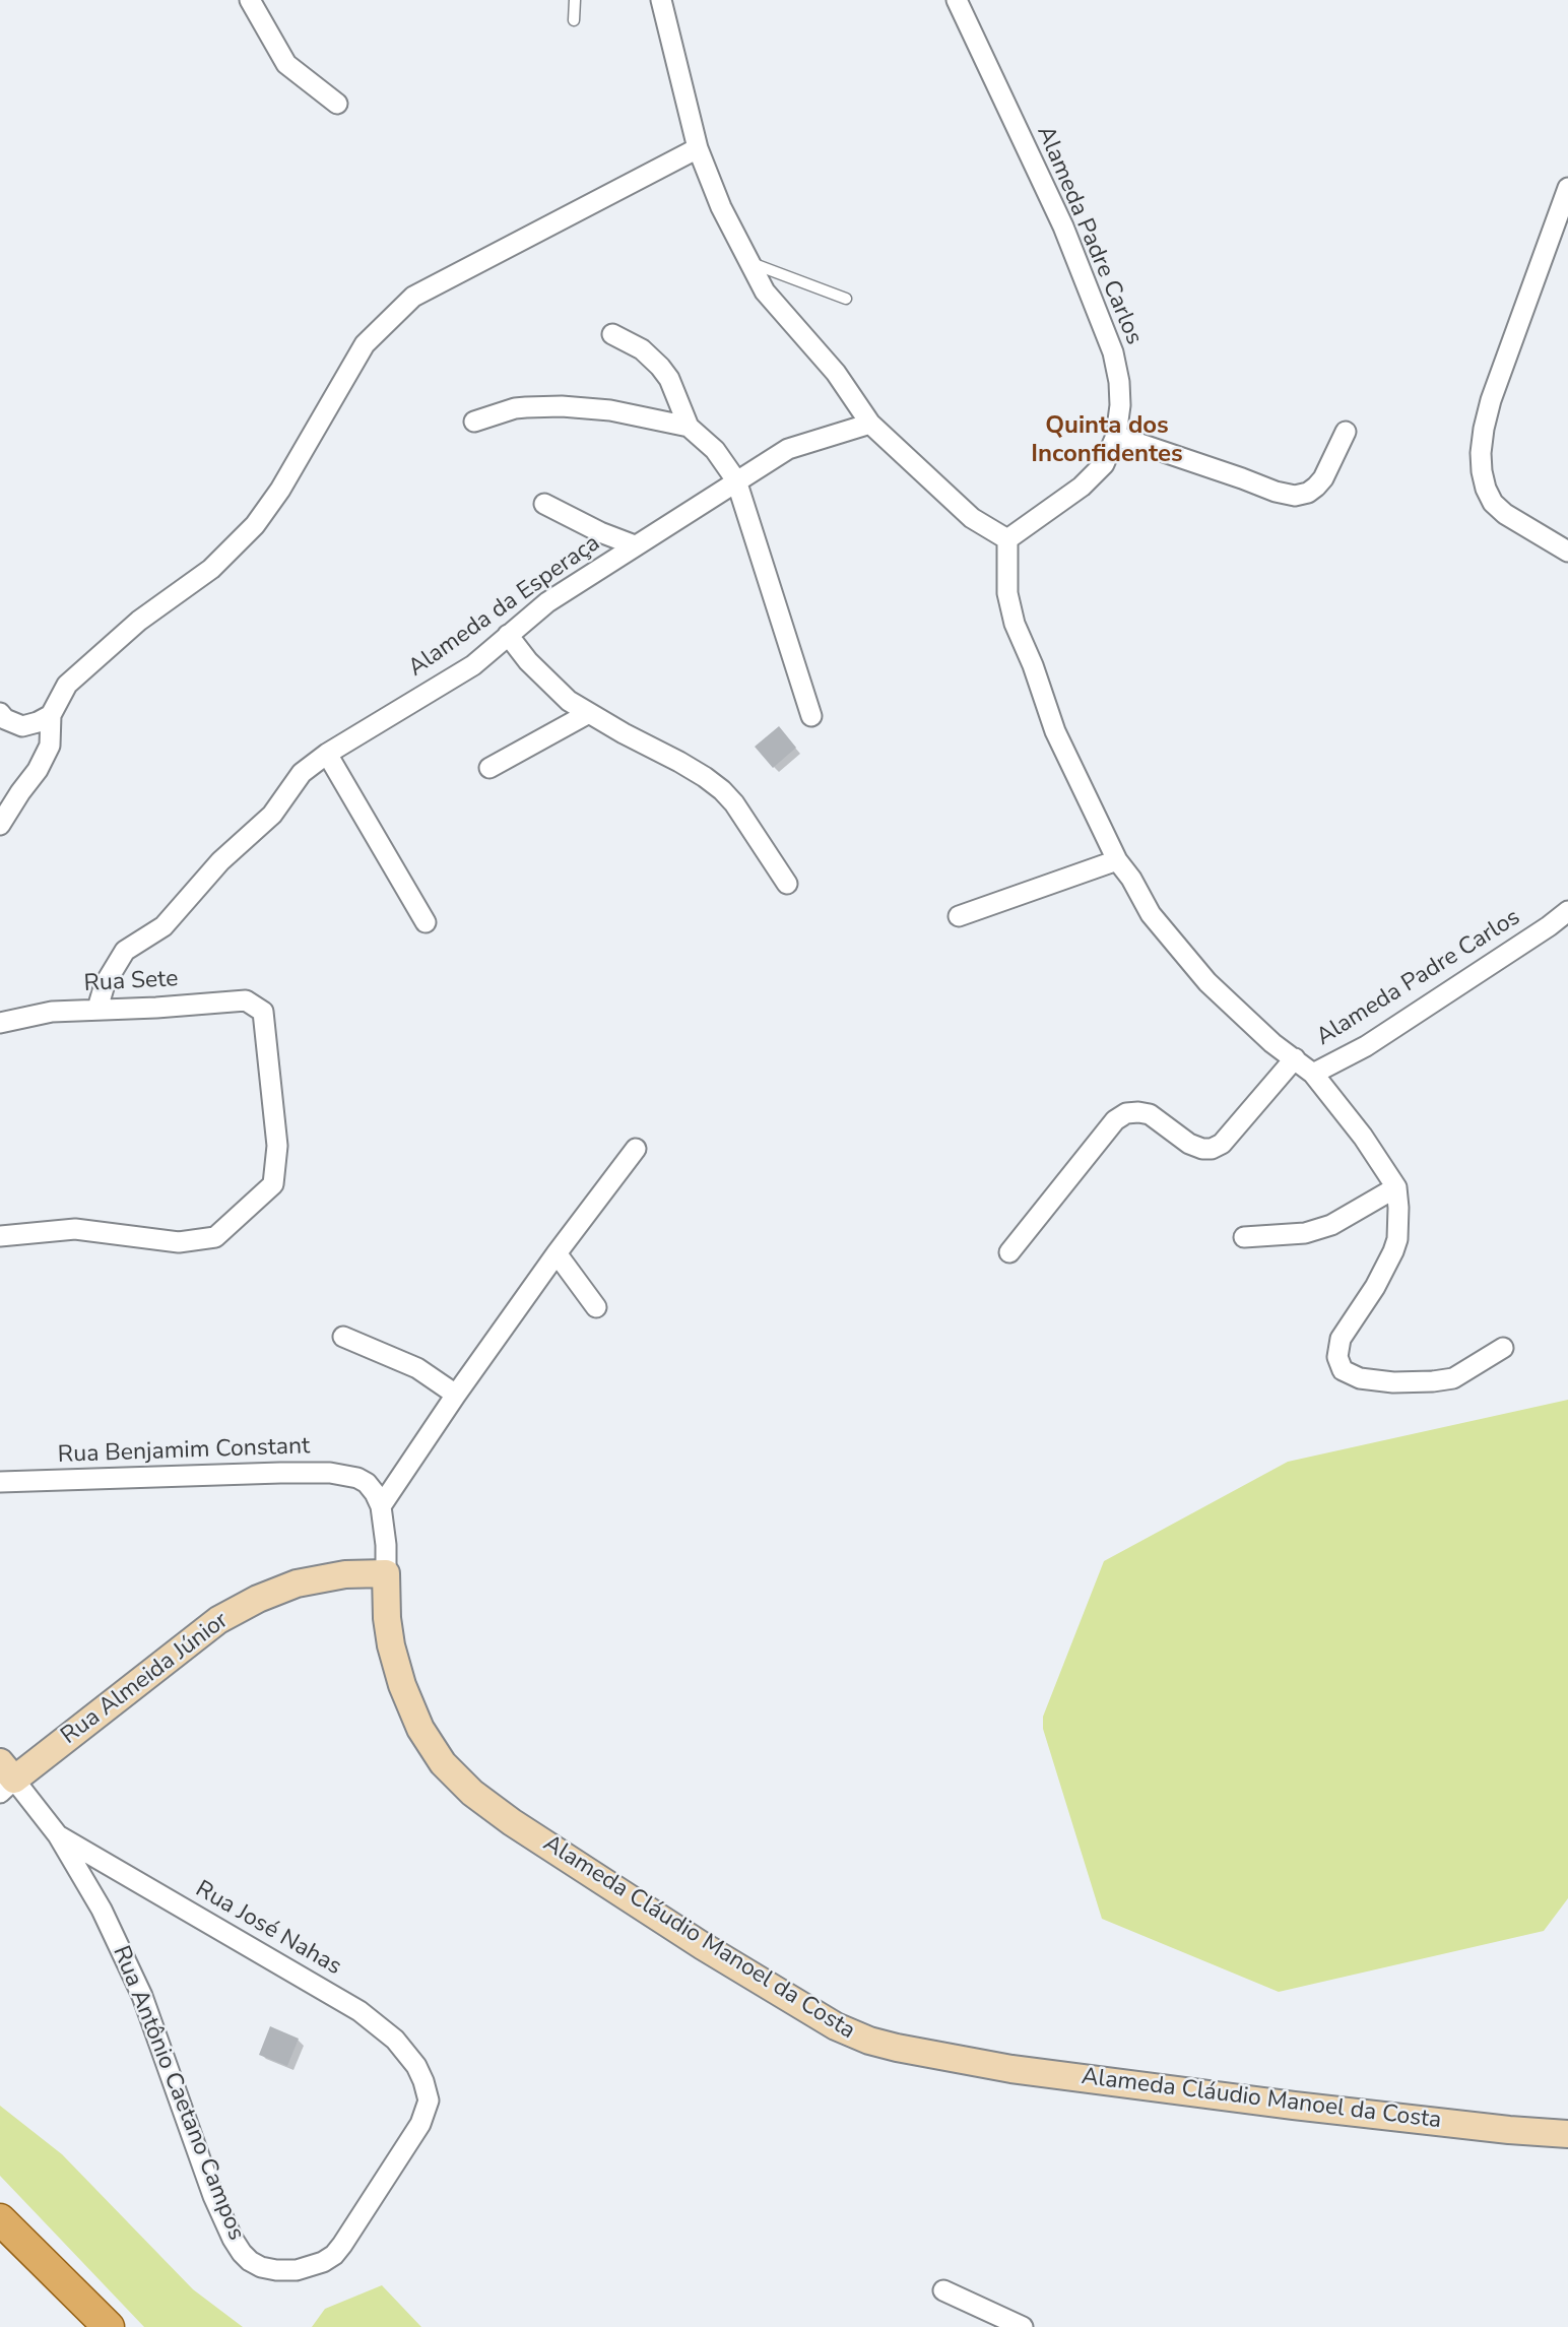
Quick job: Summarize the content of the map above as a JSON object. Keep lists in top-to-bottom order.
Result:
{
  "streets": {
    "street": [
      "Alameda Padre Carlos",
      "Alameda da Esperaça",
      "Rua Sete",
      "Rua Benjamim Constant",
      "Rua Almeida Júnior",
      "Rua José Nahas",
      "Alameda Cláudio Manoel da Costa",
      "Rua Antônio Caetano Campos"
    ]
  },
  "crossings": [
    ["Alameda da Esperaça", "Rua Sete"],
    ["Rua Benjamim Constant", "Alameda Cláudio Manoel da Costa"],
    ["Rua Almeida Júnior", "Alameda Cláudio Manoel da Costa"],
    ["Rua Almeida Júnior", "Rua Antônio Caetano Campos"],
    ["Rua José Nahas", "Rua Antônio Caetano Campos"]
  ],
  "districts": ["Quinta dos Inconfidentes"]
}
